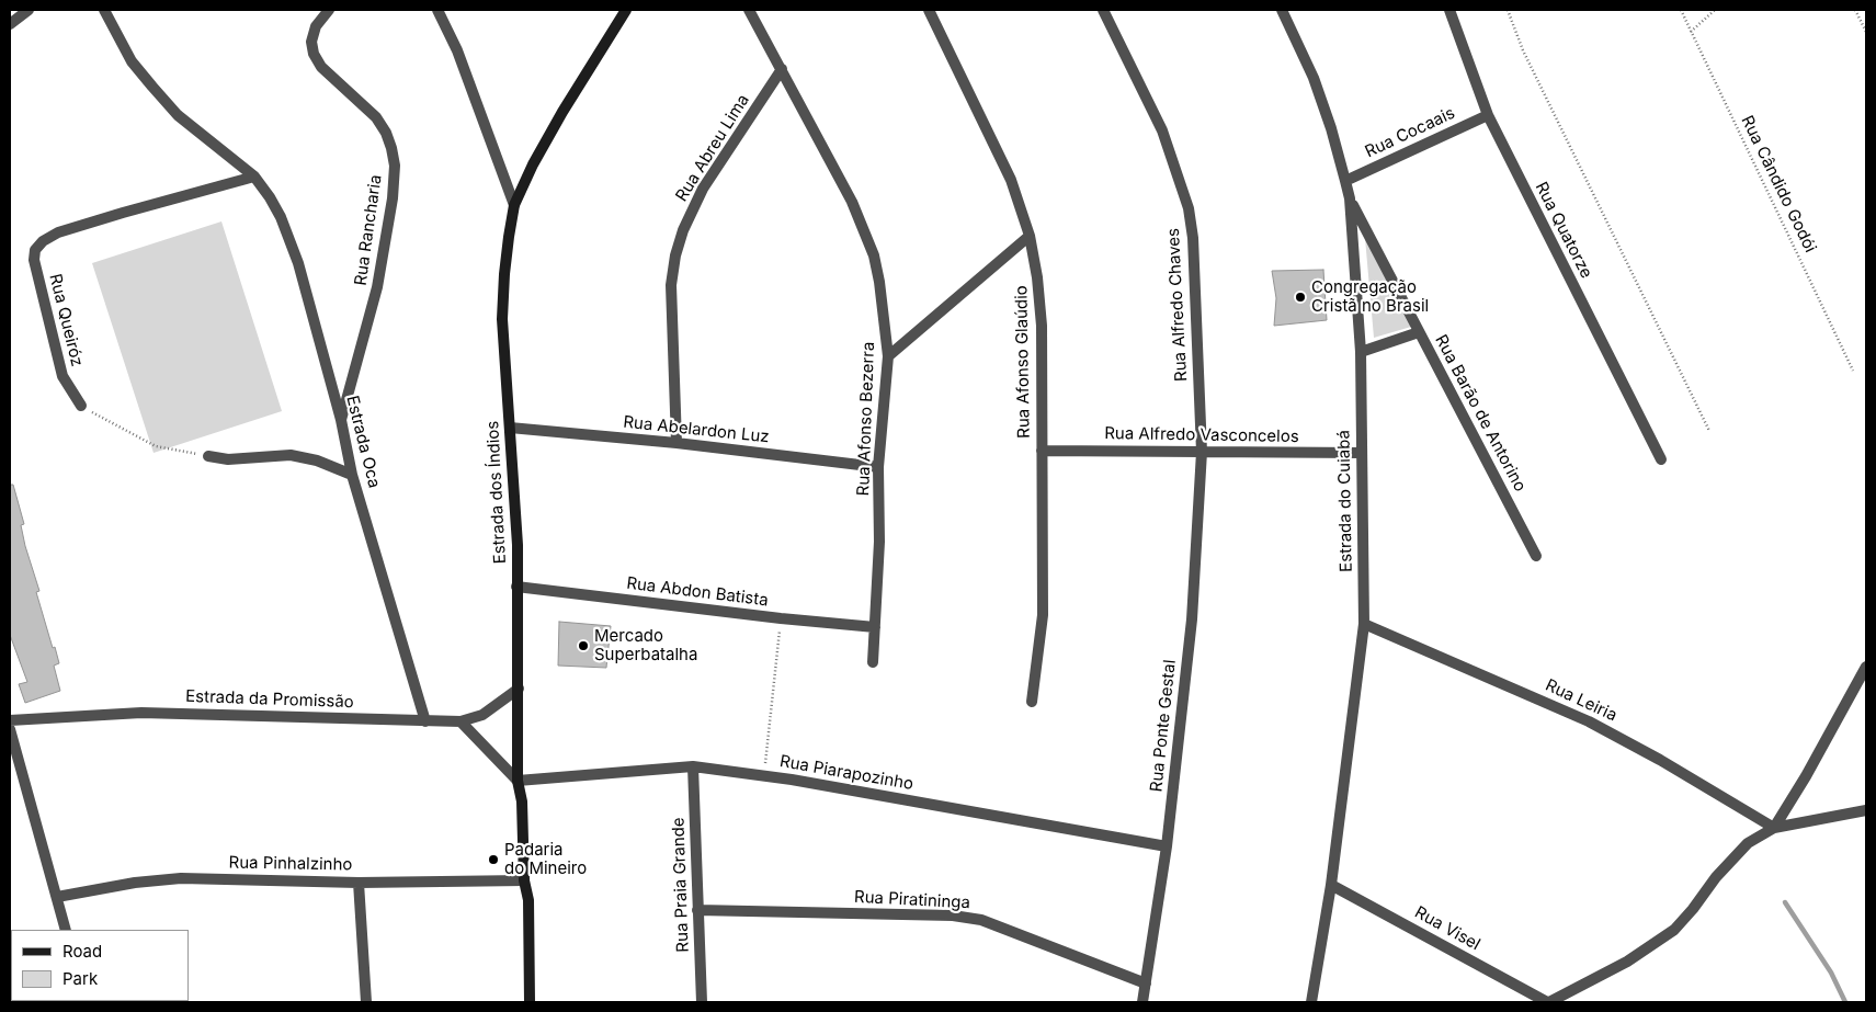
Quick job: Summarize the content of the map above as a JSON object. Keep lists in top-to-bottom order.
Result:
{
  "streets": {
    "street": [
      "Rua Cocaais",
      "Rua Abreu Lima",
      "Rua Rancharia",
      "Rua Quatorze",
      "Rua Alfredo Chaves",
      "Rua Queiróz",
      "Rua Afonso Glaúdio",
      "Rua Barão de Antorino",
      "Rua Afonso Bezerra",
      "Rua Abelardon Luz",
      "Rua Alfredo Vasconcelos",
      "Estrada Oca",
      "Estrada dos Índios",
      "Estrada do Cuiabá",
      "Rua Abdon Batista",
      "Estrada da Promissão",
      "Rua Leiria",
      "Rua Ponte Gestal",
      "Rua Piarapozinho",
      "Rua Pinhalzinho",
      "Rua Praia Grande",
      "Rua Piratininga",
      "Rua Visel"
    ],
    "path": ["Rua Cândido Godói"]
  },
  "crossings": [
    ["Rua Cocaais", "Rua Quatorze"],
    ["Rua Cocaais", "Estrada do Cuiabá"],
    ["Rua Abreu Lima", "Rua Afonso Bezerra"],
    ["Rua Abreu Lima", "Rua Abelardon Luz"],
    ["Rua Rancharia", "Estrada Oca"],
    ["Rua Alfredo Chaves", "Rua Alfredo Vasconcelos"],
    ["Rua Alfredo Chaves", "Rua Ponte Gestal"],
    ["Rua Queiróz", "Estrada Oca"],
    ["Rua Afonso Glaúdio", "Rua Alfredo Vasconcelos"],
    ["Rua Barão de Antorino", "Estrada do Cuiabá"],
    ["Rua Afonso Bezerra", "Rua Abelardon Luz"],
    ["Rua Afonso Bezerra", "Rua Abdon Batista"],
    ["Rua Abelardon Luz", "Estrada dos Índios"],
    ["Rua Alfredo Vasconcelos", "Estrada do Cuiabá"],
    ["Rua Alfredo Vasconcelos", "Rua Ponte Gestal"],
    ["Estrada Oca", "Estrada da Promissão"],
    ["Estrada dos Índios", "Rua Abdon Batista"],
    ["Estrada dos Índios", "Estrada da Promissão"],
    ["Estrada dos Índios", "Rua Piarapozinho"],
    ["Estrada dos Índios", "Rua Pinhalzinho"],
    ["Estrada do Cuiabá", "Rua Leiria"],
    ["Estrada do Cuiabá", "Rua Visel"],
    ["Rua Ponte Gestal", "Rua Piarapozinho"],
    ["Rua Ponte Gestal", "Rua Piratininga"],
    ["Rua Piarapozinho", "Rua Praia Grande"],
    ["Rua Praia Grande", "Rua Piratininga"]
  ],
  "places": ["Congregação Cristã no Brasil", "Mercado Superbatalha", "Padaria do Mineiro"],
  "legend": ["Road", "Park"]
}
